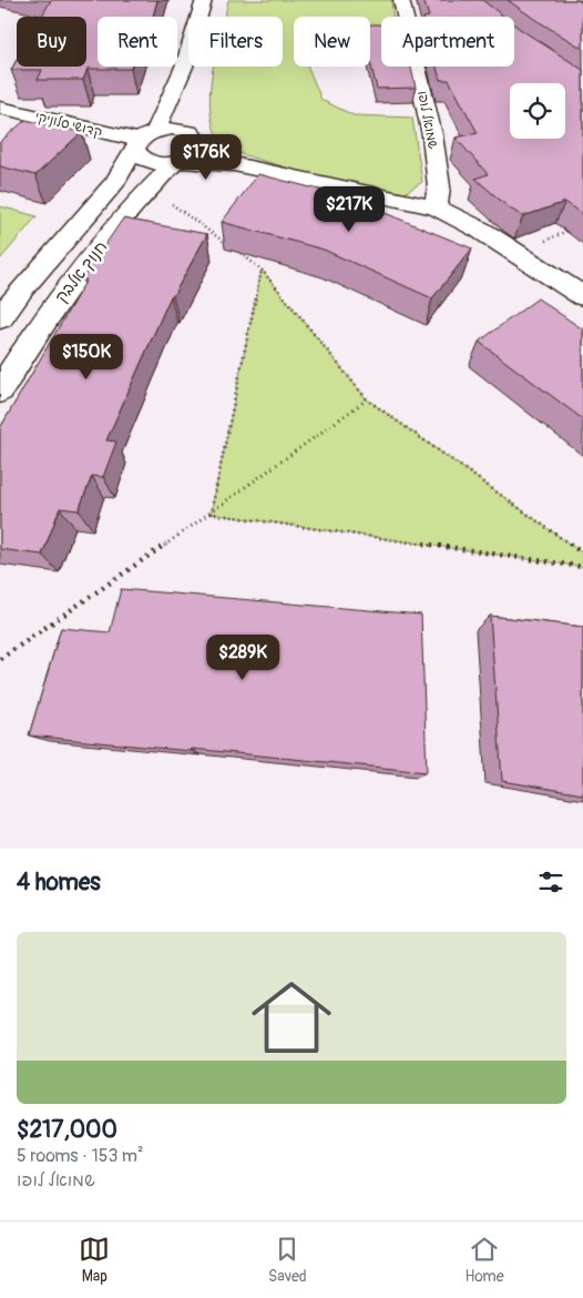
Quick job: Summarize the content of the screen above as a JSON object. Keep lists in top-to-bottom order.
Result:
{
  "streets": {
    "street": ["שמואל לופו", "קדושי סלוניקי", "חנוך אלבק"]
  },
  "crossings": [
    ["קדושי סלוניקי", "חנוך אלבק"]
  ],
  "page": {
    "chip": [
      "Buy",
      "Rent",
      "Filters",
      "New",
      "Apartment"
    ],
    "price": [
      "$176K",
      "$217K",
      "$150K",
      "$289K"
    ],
    "heading": "4 homes",
    "list": [
      {
        "name": "$217,000",
        "note": "5 rooms · 153 m² · שמואל לופו"
      }
    ],
    "tabs": ["Map", "Saved", "Home"]
  }
}
